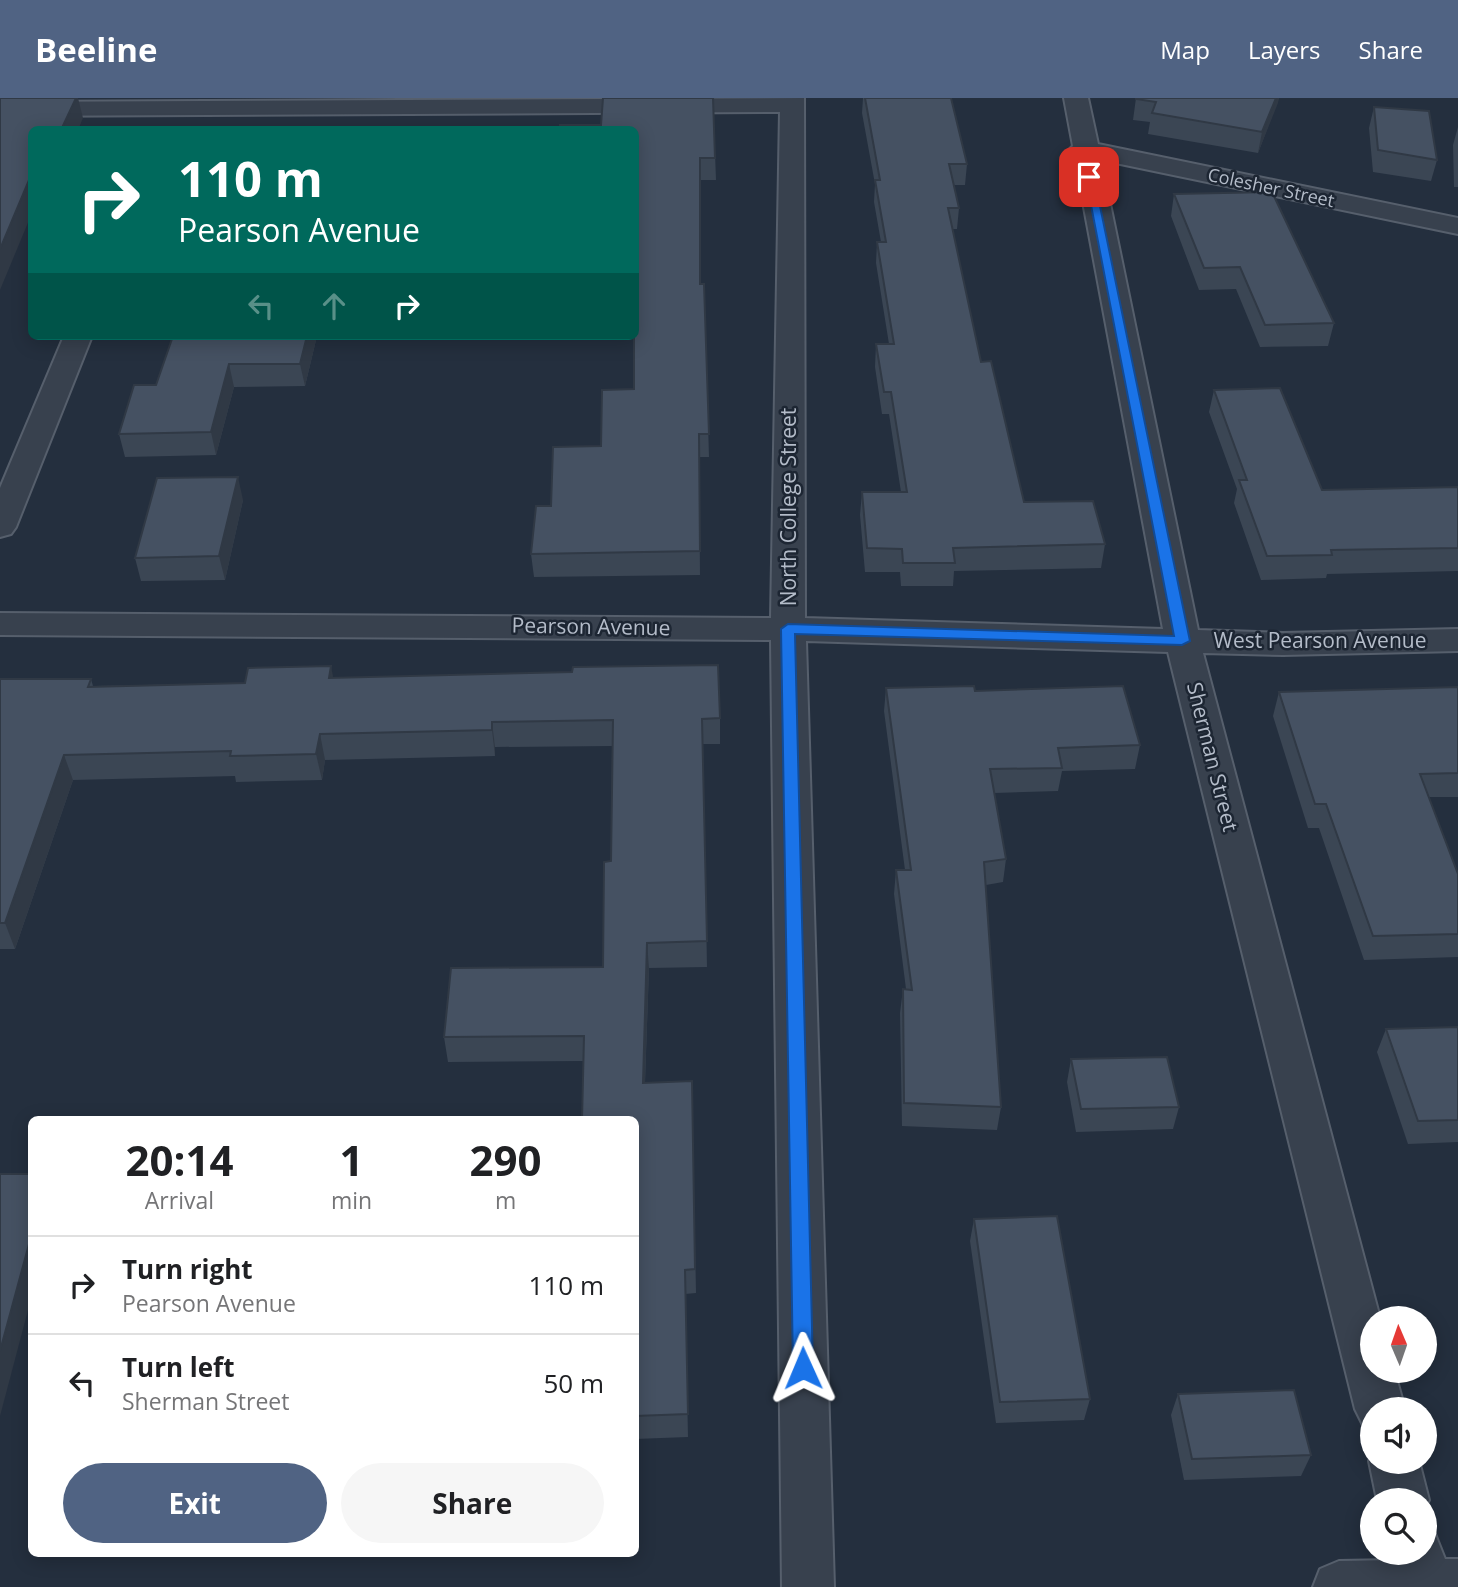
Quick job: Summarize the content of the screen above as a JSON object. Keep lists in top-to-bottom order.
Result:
{
  "streets": {
    "street": [
      "Colesher Street",
      "North College Street",
      "Pearson Avenue",
      "West Pearson Avenue",
      "Sherman Street"
    ]
  },
  "crossings": [
    ["Colesher Street", "Sherman Street"],
    ["North College Street", "Pearson Avenue"],
    ["Pearson Avenue", "West Pearson Avenue"],
    ["Pearson Avenue", "Sherman Street"],
    ["West Pearson Avenue", "Sherman Street"]
  ],
  "north": "top",
  "page": {
    "header": "Beeline",
    "nav": ["Map", "Layers", "Share"],
    "turn": ["110 m", "Pearson Avenue"],
    "eta": [
      "20:14",
      "Arrival",
      "1",
      "min",
      "290",
      "m"
    ],
    "list": [
      {
        "name": "Turn right",
        "note": "Pearson Avenue",
        "value": "110 m"
      },
      {
        "name": "Turn left",
        "note": "Sherman Street",
        "value": "50 m"
      }
    ],
    "buttons": ["Exit", "Share"]
  }
}
